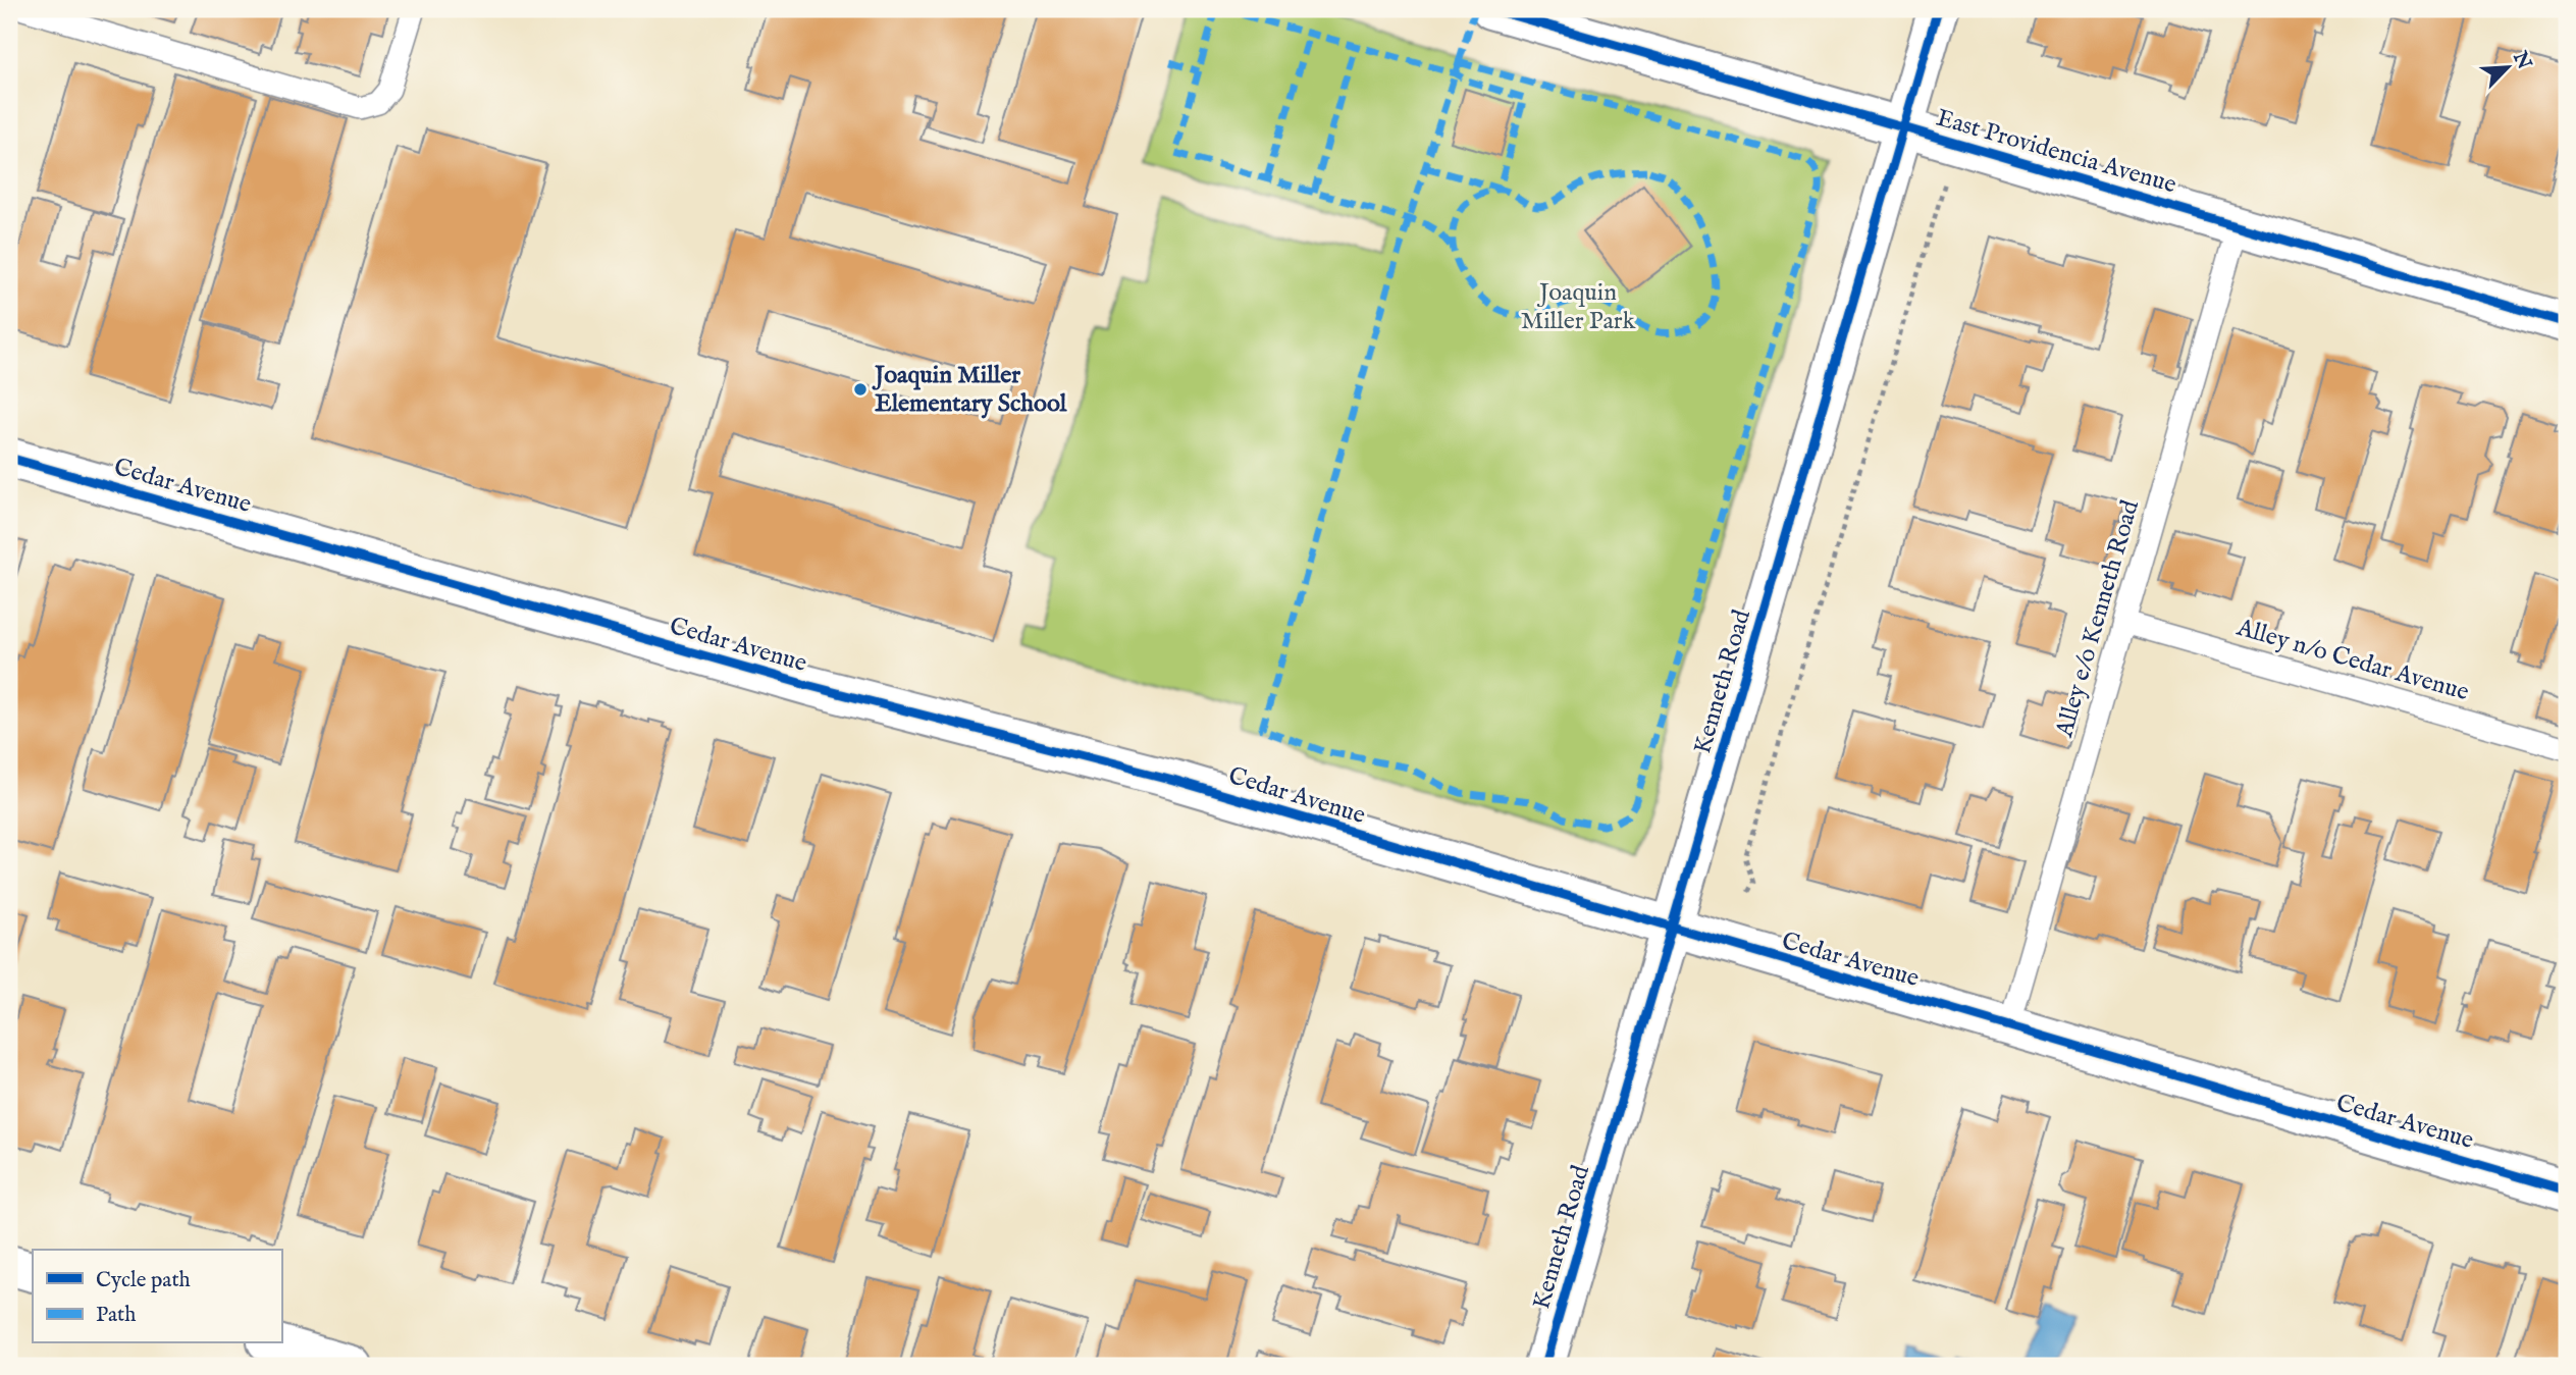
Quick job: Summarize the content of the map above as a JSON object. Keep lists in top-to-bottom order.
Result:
{
  "streets": {
    "street": ["East Providencia Avenue", "Cedar Avenue", "Kenneth Road"],
    "lane": ["Alley e/o Kenneth Road", "Alley n/o Cedar Avenue"]
  },
  "crossings": [
    ["East Providencia Avenue", "Alley e/o Kenneth Road"],
    ["East Providencia Avenue", "Kenneth Road"],
    ["Cedar Avenue", "Alley e/o Kenneth Road"],
    ["Cedar Avenue", "Kenneth Road"],
    ["Alley e/o Kenneth Road", "Alley n/o Cedar Avenue"]
  ],
  "parks": ["Joaquin Miller Park"],
  "places": ["Joaquin Miller Elementary School"],
  "legend": ["Cycle path", "Path"],
  "north": "top right"
}
